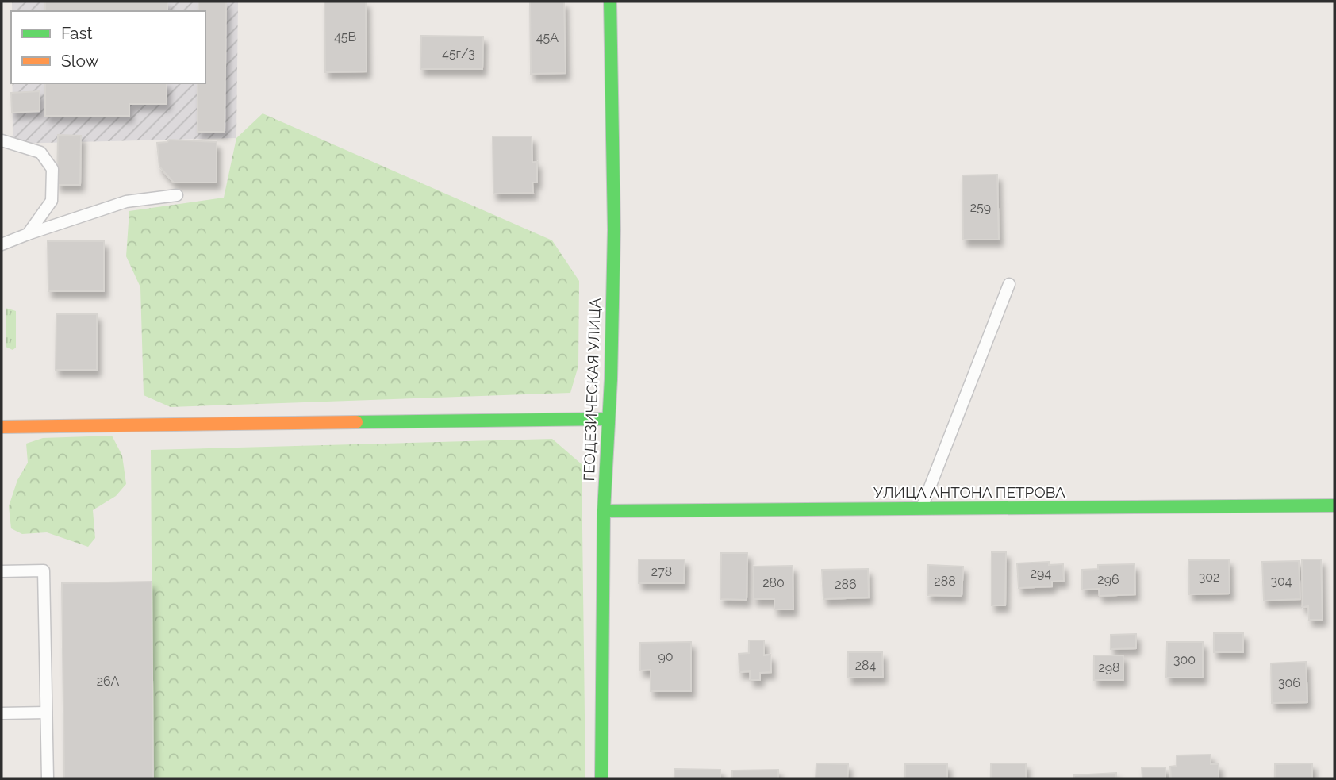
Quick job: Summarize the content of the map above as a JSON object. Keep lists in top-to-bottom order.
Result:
{
  "streets": {
    "street": ["ГЕОДЕЗИЧЕСКАЯ УЛИЦА", "УЛИЦА АНТОНА ПЕТРОВА"]
  },
  "crossings": [
    ["ГЕОДЕЗИЧЕСКАЯ УЛИЦА", "УЛИЦА АНТОНА ПЕТРОВА"]
  ],
  "house_numbers": [
    "45В",
    "45А",
    "45г/3",
    "259",
    "278",
    "294",
    "302",
    "296",
    "288",
    "304",
    "280",
    "286",
    "90",
    "300",
    "284",
    "298",
    "26А",
    "306"
  ],
  "legend": ["Fast", "Slow"]
}
